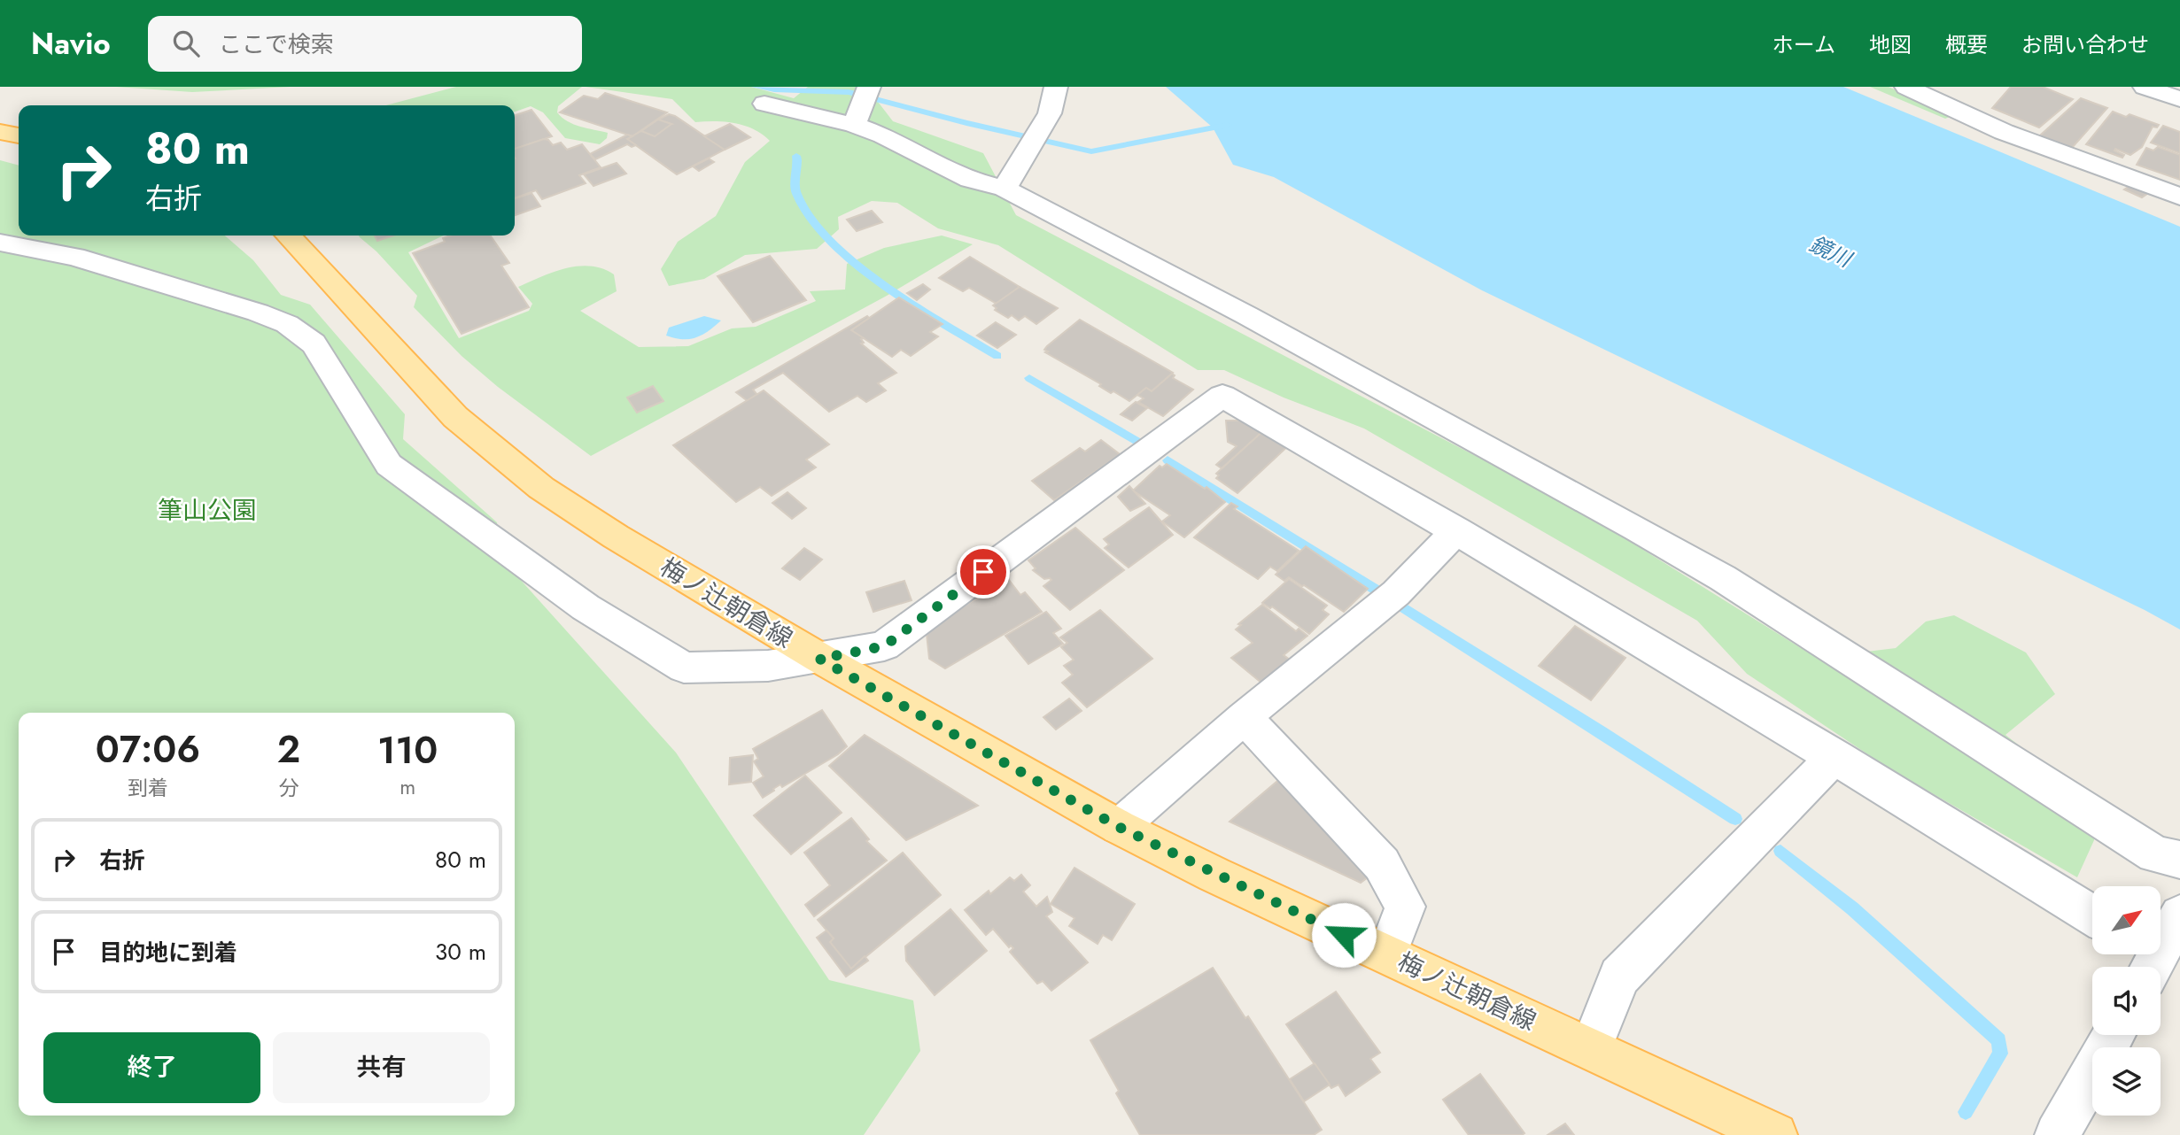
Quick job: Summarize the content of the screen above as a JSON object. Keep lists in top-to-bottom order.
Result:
{
  "streets": {
    "main road": ["梅ノ辻朝倉線"]
  },
  "water": ["鏡川"],
  "parks": ["筆山公園"],
  "north": "top right",
  "page": {
    "header": "Navio",
    "search": "ここで検索",
    "nav": [
      "ホーム",
      "地図",
      "概要",
      "お問い合わせ"
    ],
    "turn": ["80 m", "右折"],
    "eta": [
      "07:06",
      "到着",
      "2",
      "分",
      "110",
      "m"
    ],
    "list": [
      {
        "name": "右折",
        "value": "80 m"
      },
      {
        "name": "目的地に到着",
        "value": "30 m"
      }
    ],
    "buttons": ["終了", "共有"]
  }
}
